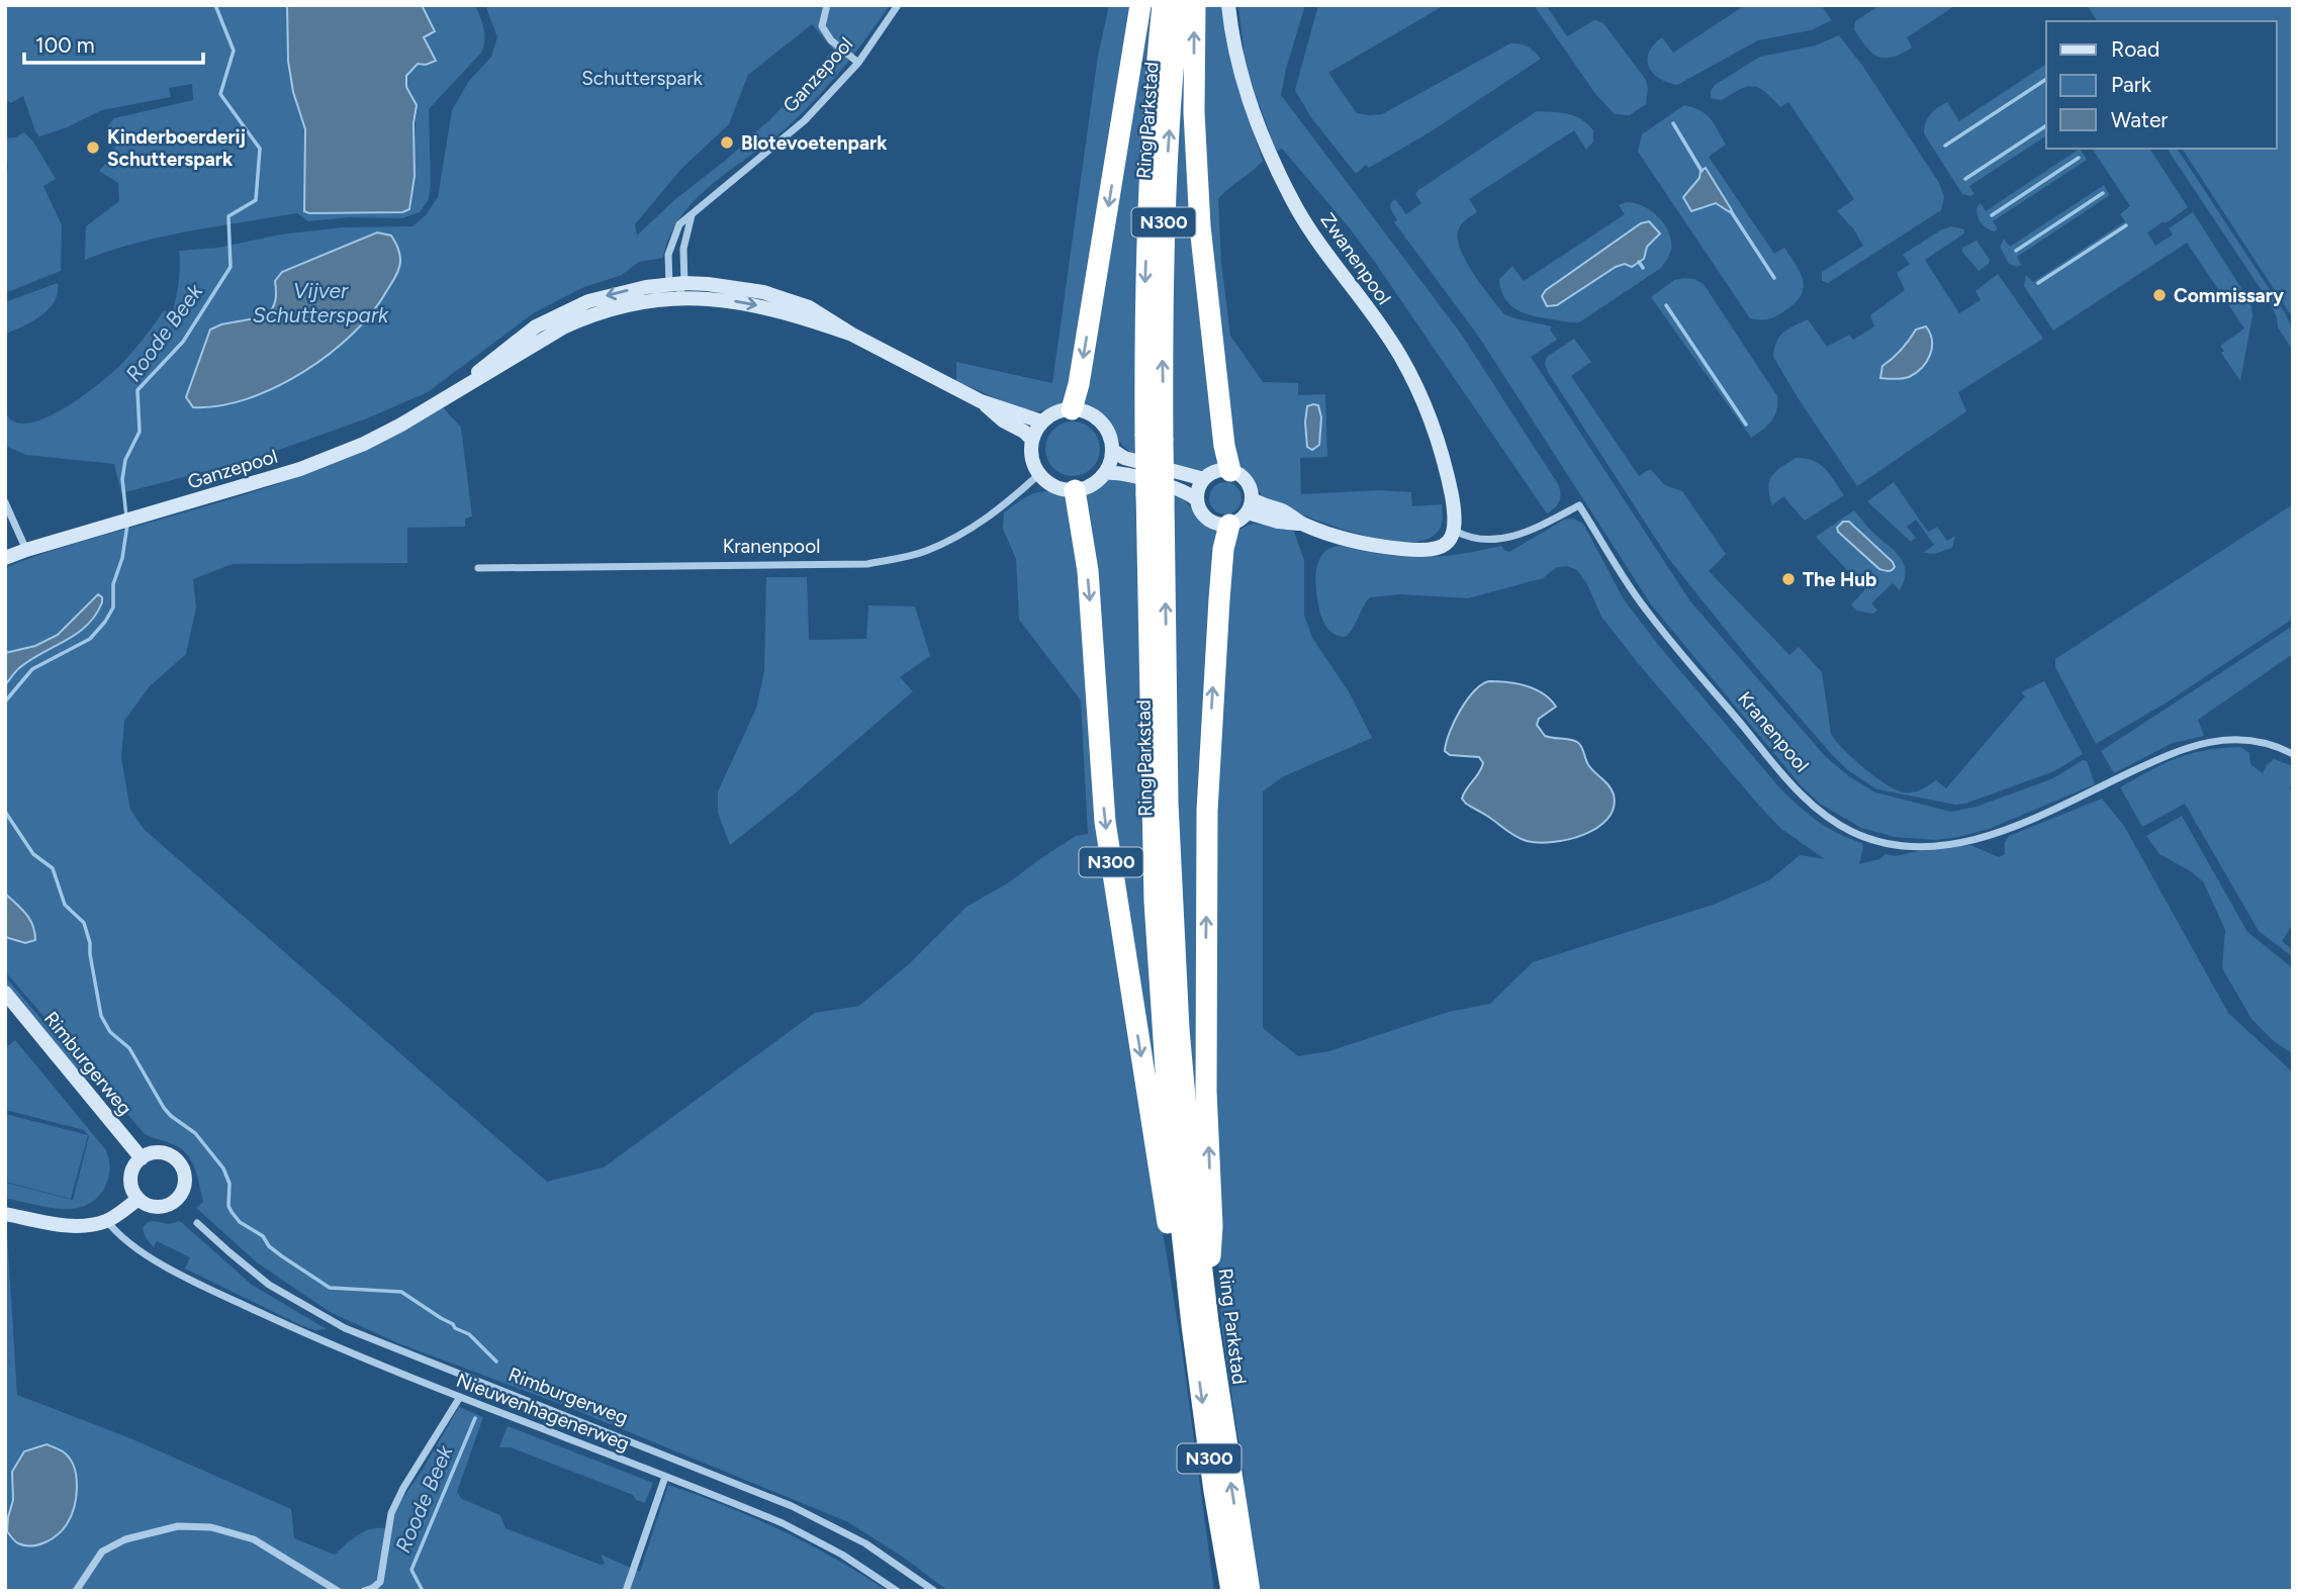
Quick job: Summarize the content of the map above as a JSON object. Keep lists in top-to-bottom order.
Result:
{
  "streets": {
    "highway": ["Ring Parkstad", "N300"],
    "main road": ["Ganzepool", "Zwanenpool", "Rimburgerweg"],
    "street": ["Kranenpool", "Nieuwenhagenerweg"]
  },
  "crossings": [
    ["Ring Parkstad", "N300"],
    ["N300", "Kranenpool"],
    ["Zwanenpool", "Kranenpool"]
  ],
  "water": ["Vijver Schutterspark", "Roode Beek"],
  "parks": ["Schutterspark"],
  "places": [
    "Blotevoetenpark",
    "Kinderboerderij Schutterspark",
    "Commissary",
    "The Hub"
  ],
  "legend": ["Road", "Park", "Water"],
  "scale_bar": "100 m"
}
